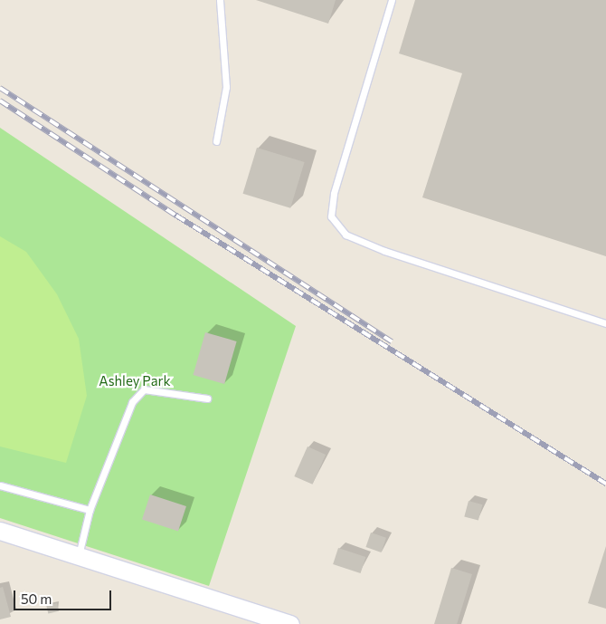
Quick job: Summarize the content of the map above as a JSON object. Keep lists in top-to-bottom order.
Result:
{
  "parks": ["Ashley Park"],
  "scale_bar": "50 m"
}
